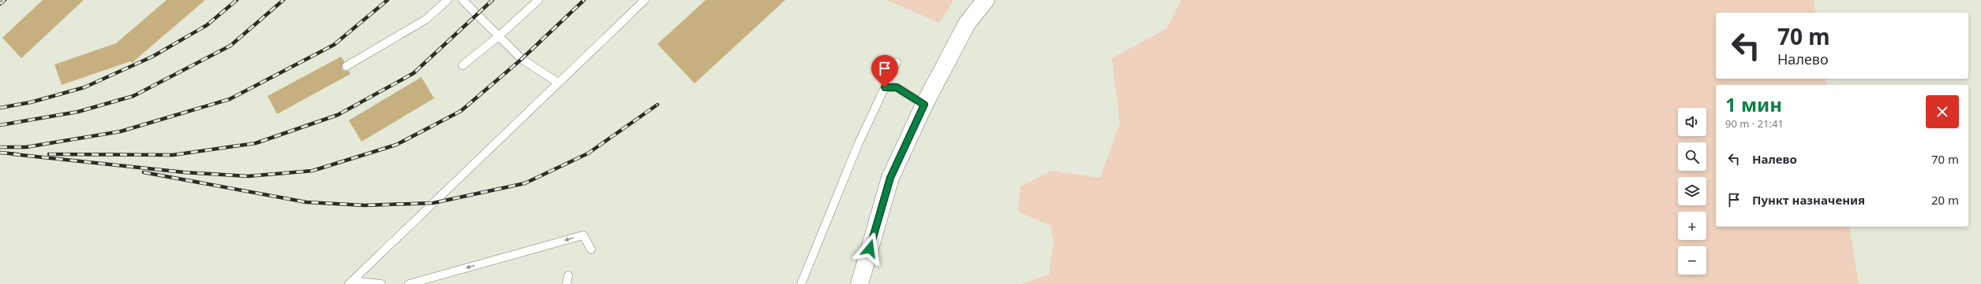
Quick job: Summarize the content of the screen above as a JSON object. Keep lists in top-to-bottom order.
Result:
{
  "page": {
    "turn": ["70 m", "Налево"],
    "heading": ["1 мин", "90 m · 21:41"],
    "map_buttons": ["+", "−"],
    "list": [
      {
        "name": "Налево",
        "value": "70 m"
      },
      {
        "name": "Пункт назначения",
        "value": "20 m"
      }
    ]
  }
}
